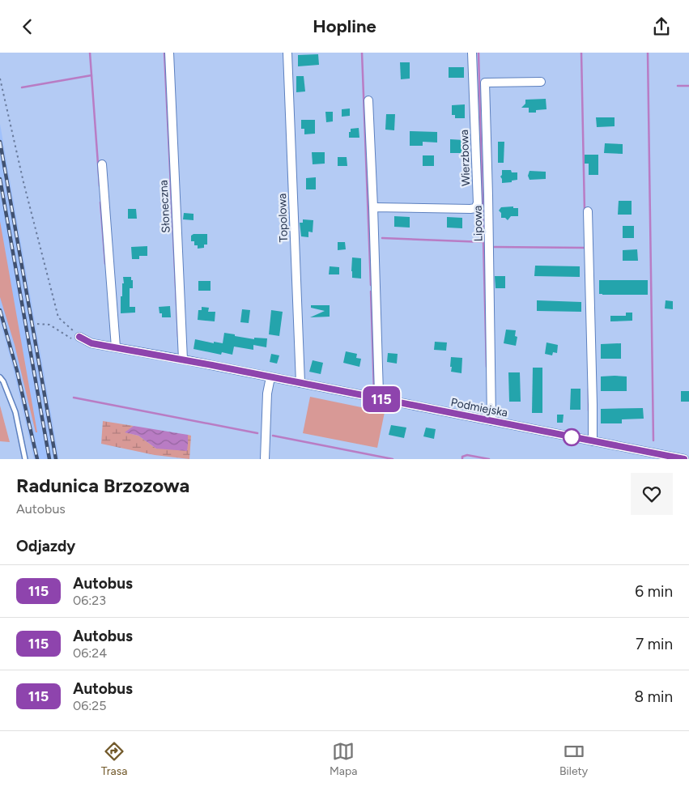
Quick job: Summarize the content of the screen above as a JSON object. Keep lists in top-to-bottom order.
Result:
{
  "streets": {
    "street": [
      "Wierzbowa",
      "Słoneczna",
      "Topolowa",
      "Lipowa",
      "Podmiejska"
    ]
  },
  "crossings": [
    ["Słoneczna", "Podmiejska"],
    ["Topolowa", "Podmiejska"],
    ["Lipowa", "Podmiejska"]
  ],
  "lines": ["bus line 115"],
  "page": {
    "header": "Hopline",
    "on_map": "115",
    "heading": [
      ["Radunica Brzozowa", "Autobus"],
      "Odjazdy"
    ],
    "list": [
      {
        "mark": "115",
        "name": "Autobus",
        "note": "06:23",
        "value": "6 min"
      },
      {
        "mark": "115",
        "name": "Autobus",
        "note": "06:24",
        "value": "7 min"
      },
      {
        "mark": "115",
        "name": "Autobus",
        "note": "06:25",
        "value": "8 min"
      }
    ],
    "tabs": ["Trasa", "Mapa", "Bilety"]
  }
}
